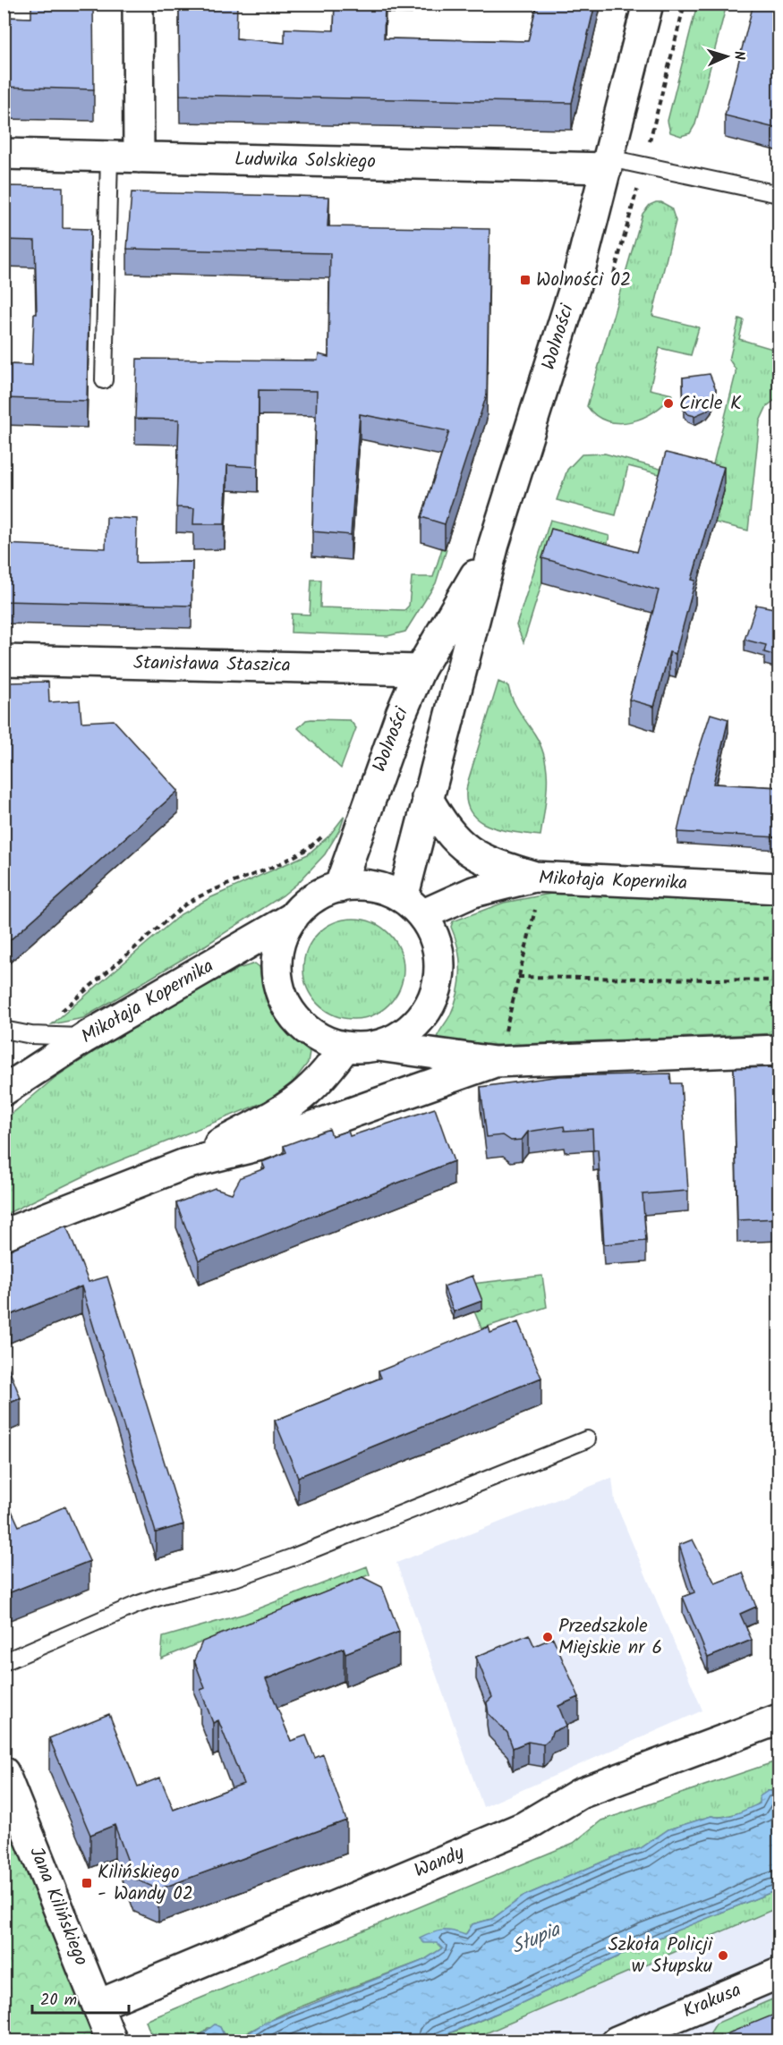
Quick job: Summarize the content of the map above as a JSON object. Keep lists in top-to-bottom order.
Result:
{
  "streets": {
    "street": [
      "Ludwika Solskiego",
      "Wolności",
      "Stanisława Staszica",
      "Mikołaja Kopernika",
      "Wandy",
      "Jana Kilińskiego",
      "Krakusa"
    ]
  },
  "crossings": [
    ["Ludwika Solskiego", "Wolności"],
    ["Wolności", "Stanisława Staszica"],
    ["Wolności", "Mikołaja Kopernika"],
    ["Wandy", "Jana Kilińskiego"]
  ],
  "water": ["Słupia"],
  "places": {
    "transit": ["Wolności 02", "Kilińskiego - Wandy 02"],
    "other": ["Circle K", "Przedszkole Miejskie nr 6", "Szkoła Policji w Słupsku"]
  },
  "scale_bar": "20 m",
  "north": "right"
}
